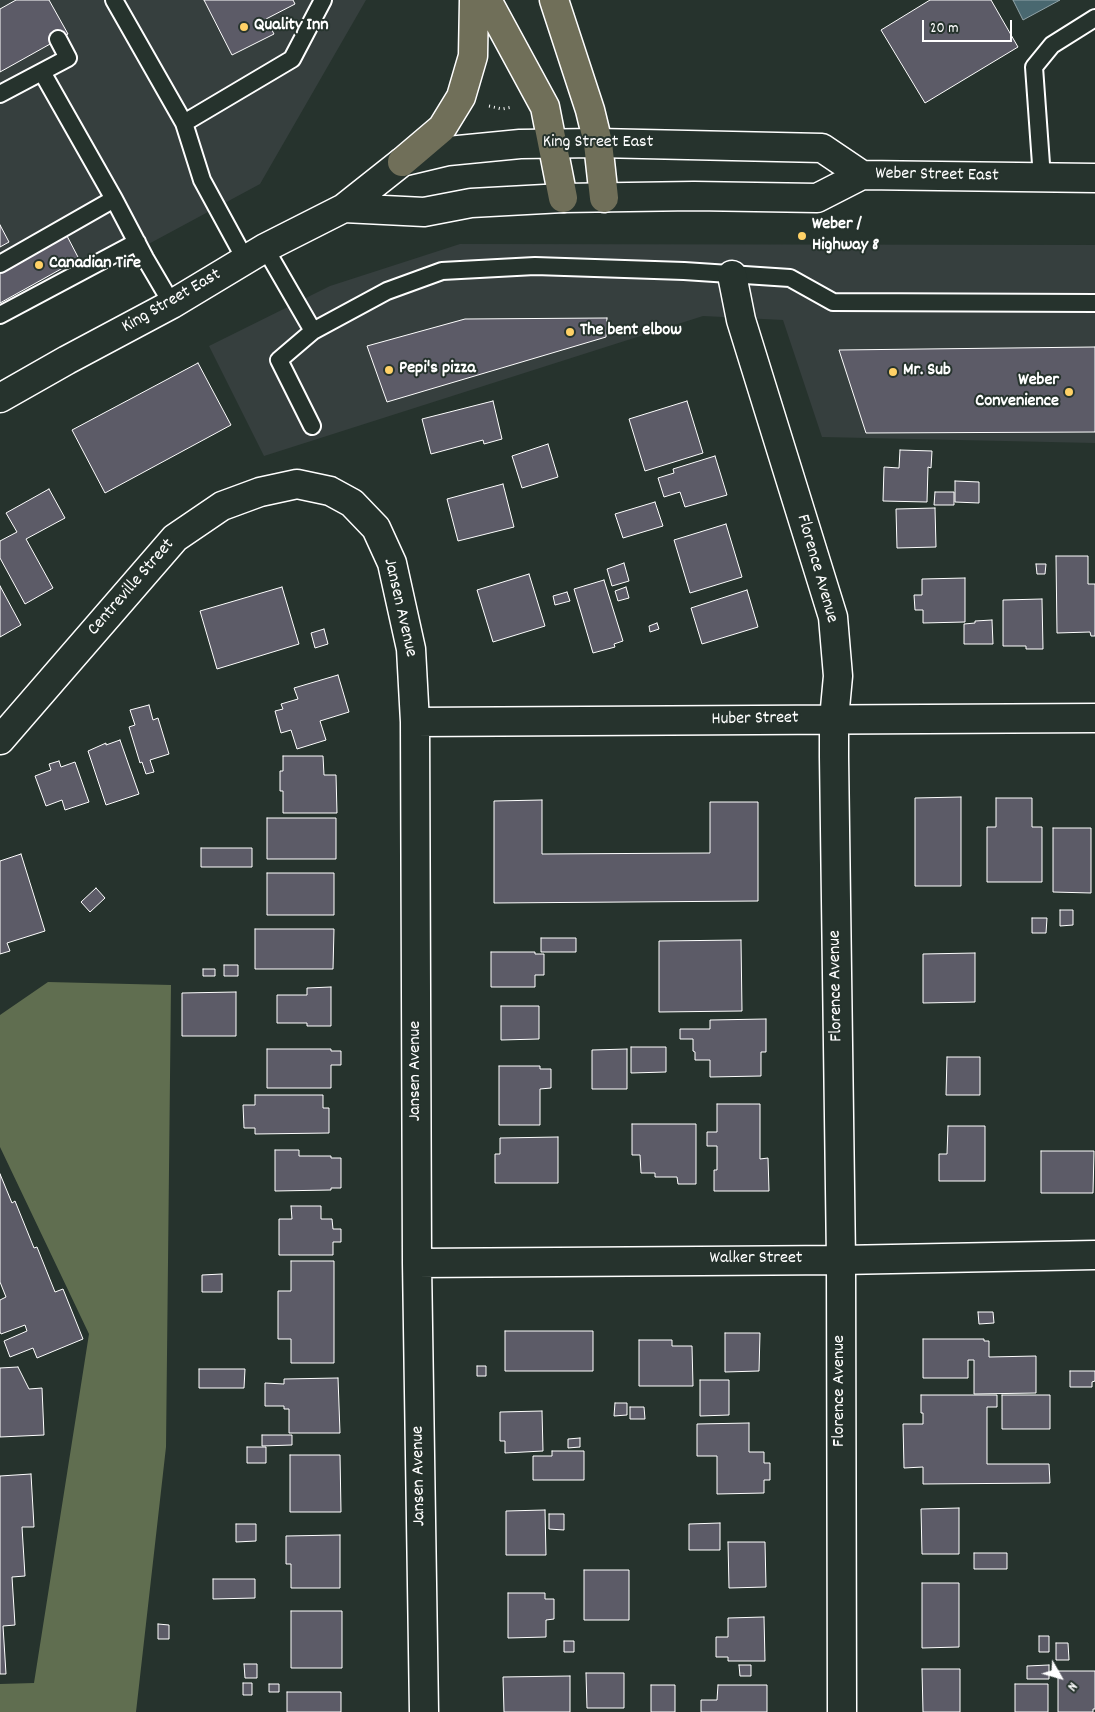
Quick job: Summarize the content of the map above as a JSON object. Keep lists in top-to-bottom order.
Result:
{
  "streets": {
    "street": [
      "King Street East",
      "Weber Street East",
      "Florence Avenue",
      "Centreville Street",
      "Jansen Avenue",
      "Huber Street",
      "Walker Street"
    ]
  },
  "crossings": [
    ["King Street East", "Weber Street East"],
    ["Florence Avenue", "Huber Street"],
    ["Florence Avenue", "Walker Street"],
    ["Centreville Street", "Jansen Avenue"],
    ["Jansen Avenue", "Huber Street"],
    ["Jansen Avenue", "Walker Street"]
  ],
  "places": [
    "Quality Inn",
    "Weber / Highway 8",
    "Canadian Tire",
    "The bent elbow",
    "Pepi's pizza",
    "Mr. Sub",
    "Weber Convenience"
  ],
  "scale_bar": "20 m",
  "north": "bottom right"
}
